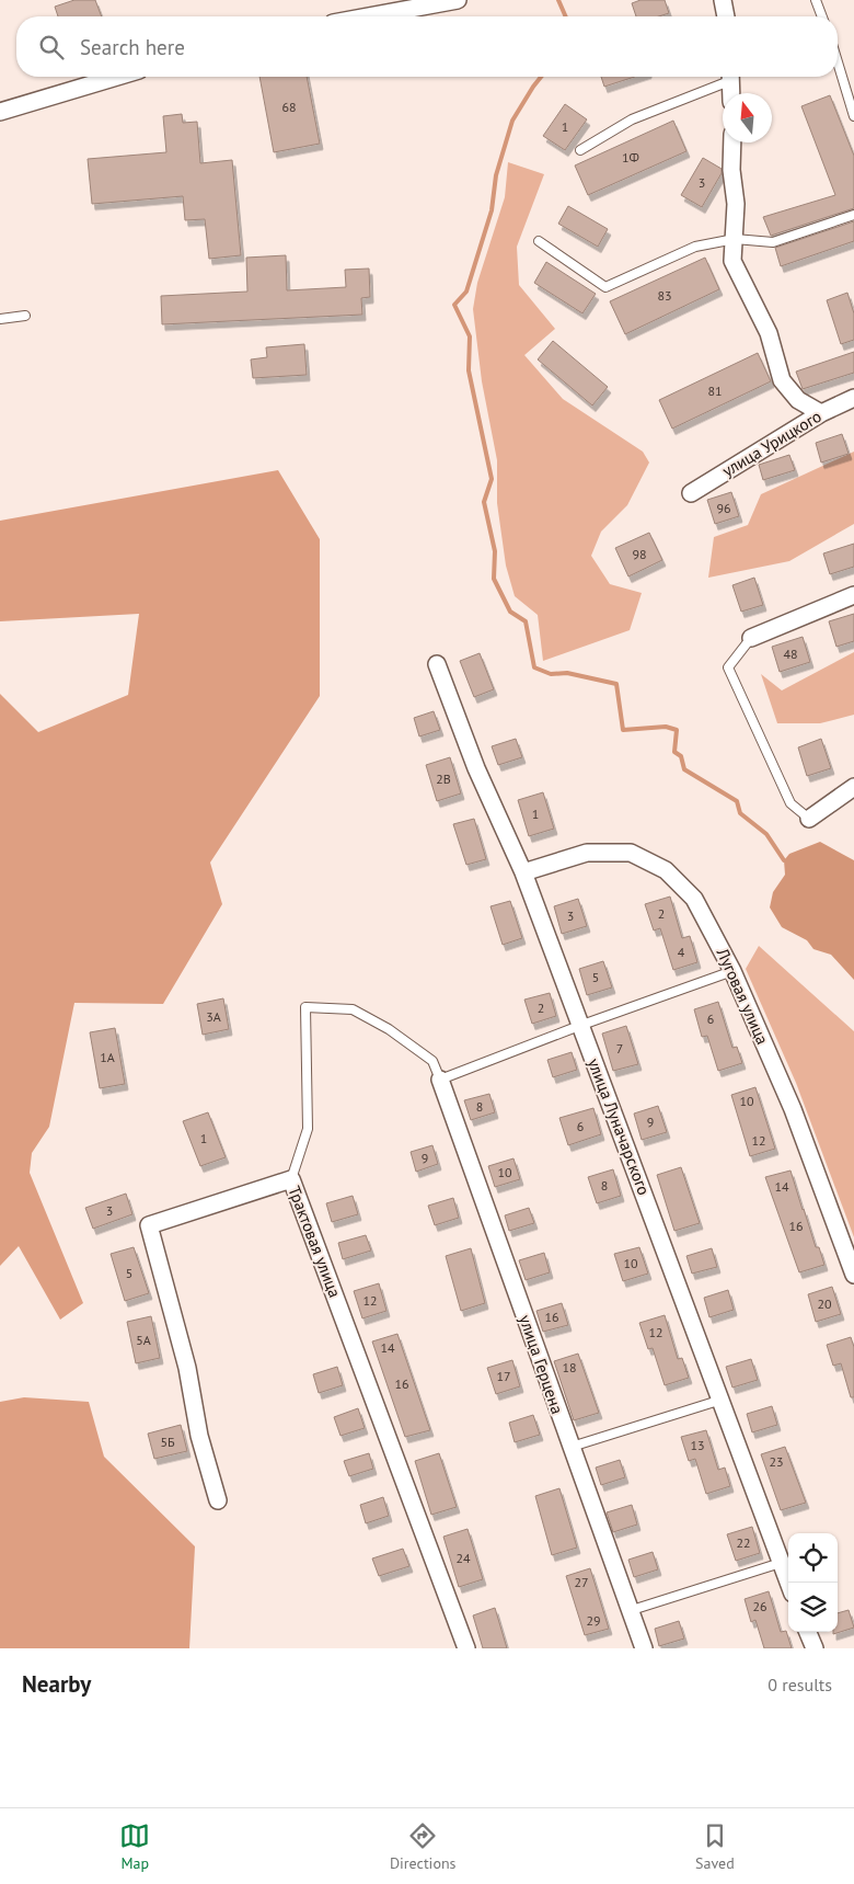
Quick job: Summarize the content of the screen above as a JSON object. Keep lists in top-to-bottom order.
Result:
{
  "streets": {
    "street": [
      "улица Урицкого",
      "Луговая улица",
      "улица Луначарского",
      "Трактовая улица",
      "улица Герцена"
    ]
  },
  "crossings": [
    ["Луговая улица", "улица Луначарского"]
  ],
  "house_numbers": [
    "68",
    "1",
    "1Ф",
    "3",
    "83",
    "81",
    "96",
    "98",
    "48",
    "2В",
    "1",
    "2",
    "3",
    "4",
    "5",
    "2",
    "3А",
    "6",
    "7",
    "1А",
    "10",
    "8",
    "9",
    "6",
    "1",
    "12",
    "9",
    "10",
    "8",
    "14",
    "3",
    "16",
    "10",
    "5",
    "12",
    "20",
    "16",
    "12",
    "5А",
    "14",
    "18",
    "17",
    "16",
    "5Б",
    "13",
    "23",
    "22",
    "24",
    "27",
    "26",
    "29"
  ],
  "north": "top",
  "page": {
    "search": "Search here",
    "heading": ["Nearby", "0 results"],
    "nav": ["Map", "Directions", "Saved"]
  }
}
